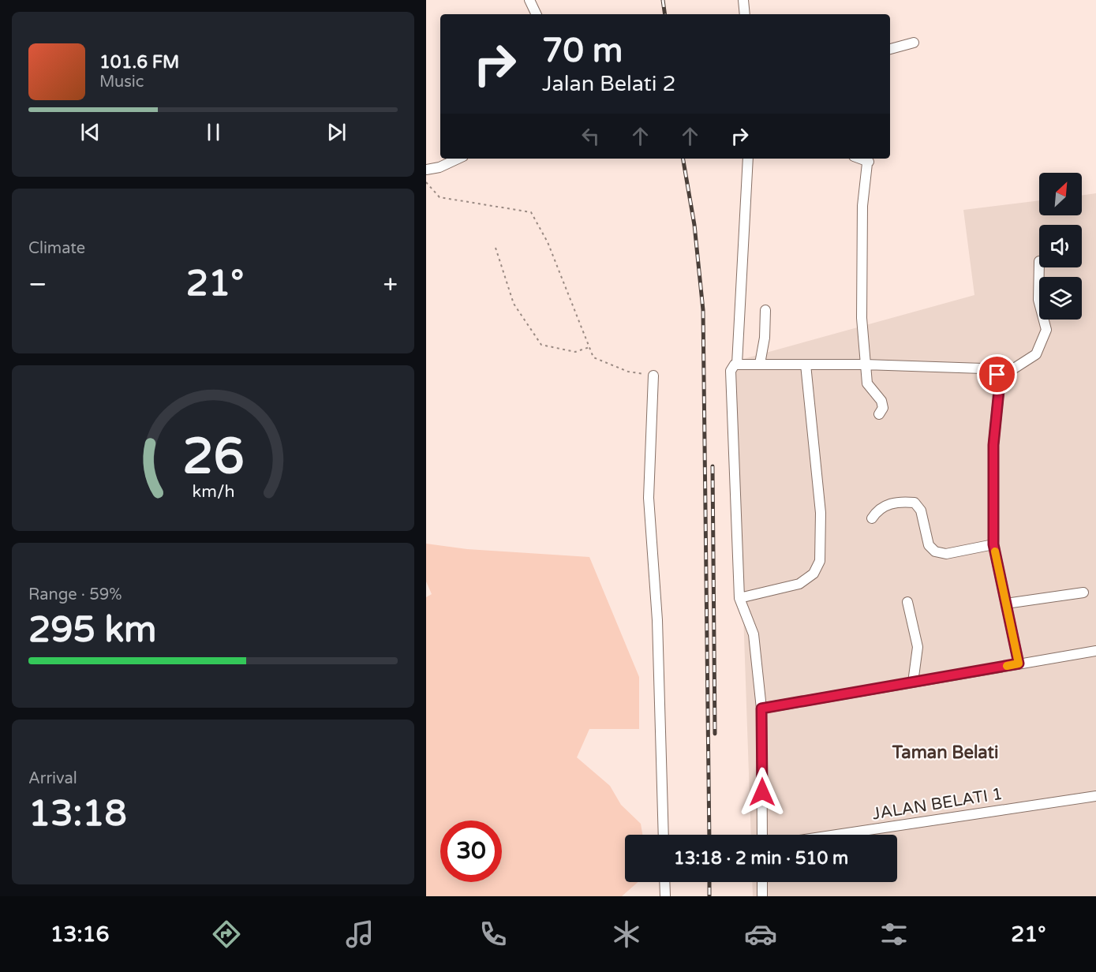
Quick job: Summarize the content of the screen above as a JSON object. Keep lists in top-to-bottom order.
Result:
{
  "streets": {
    "street": ["JALAN BELATI 1"]
  },
  "districts": ["Taman Belati"],
  "north": "top right",
  "page": {
    "turn": ["70 m", "Jalan Belati 2"],
    "song": ["101.6 FM", "Music"],
    "tile": [
      "Climate",
      ["Range · 59%", "295 km"],
      ["Arrival", "13:18"]
    ],
    "heat": ["−", "21°", "+"],
    "limit": "30",
    "trip": "13:18 · 2 min · 510 m",
    "tabs": ["13:16", "21°"],
    "gauge": ["26", "km/h"]
  }
}
